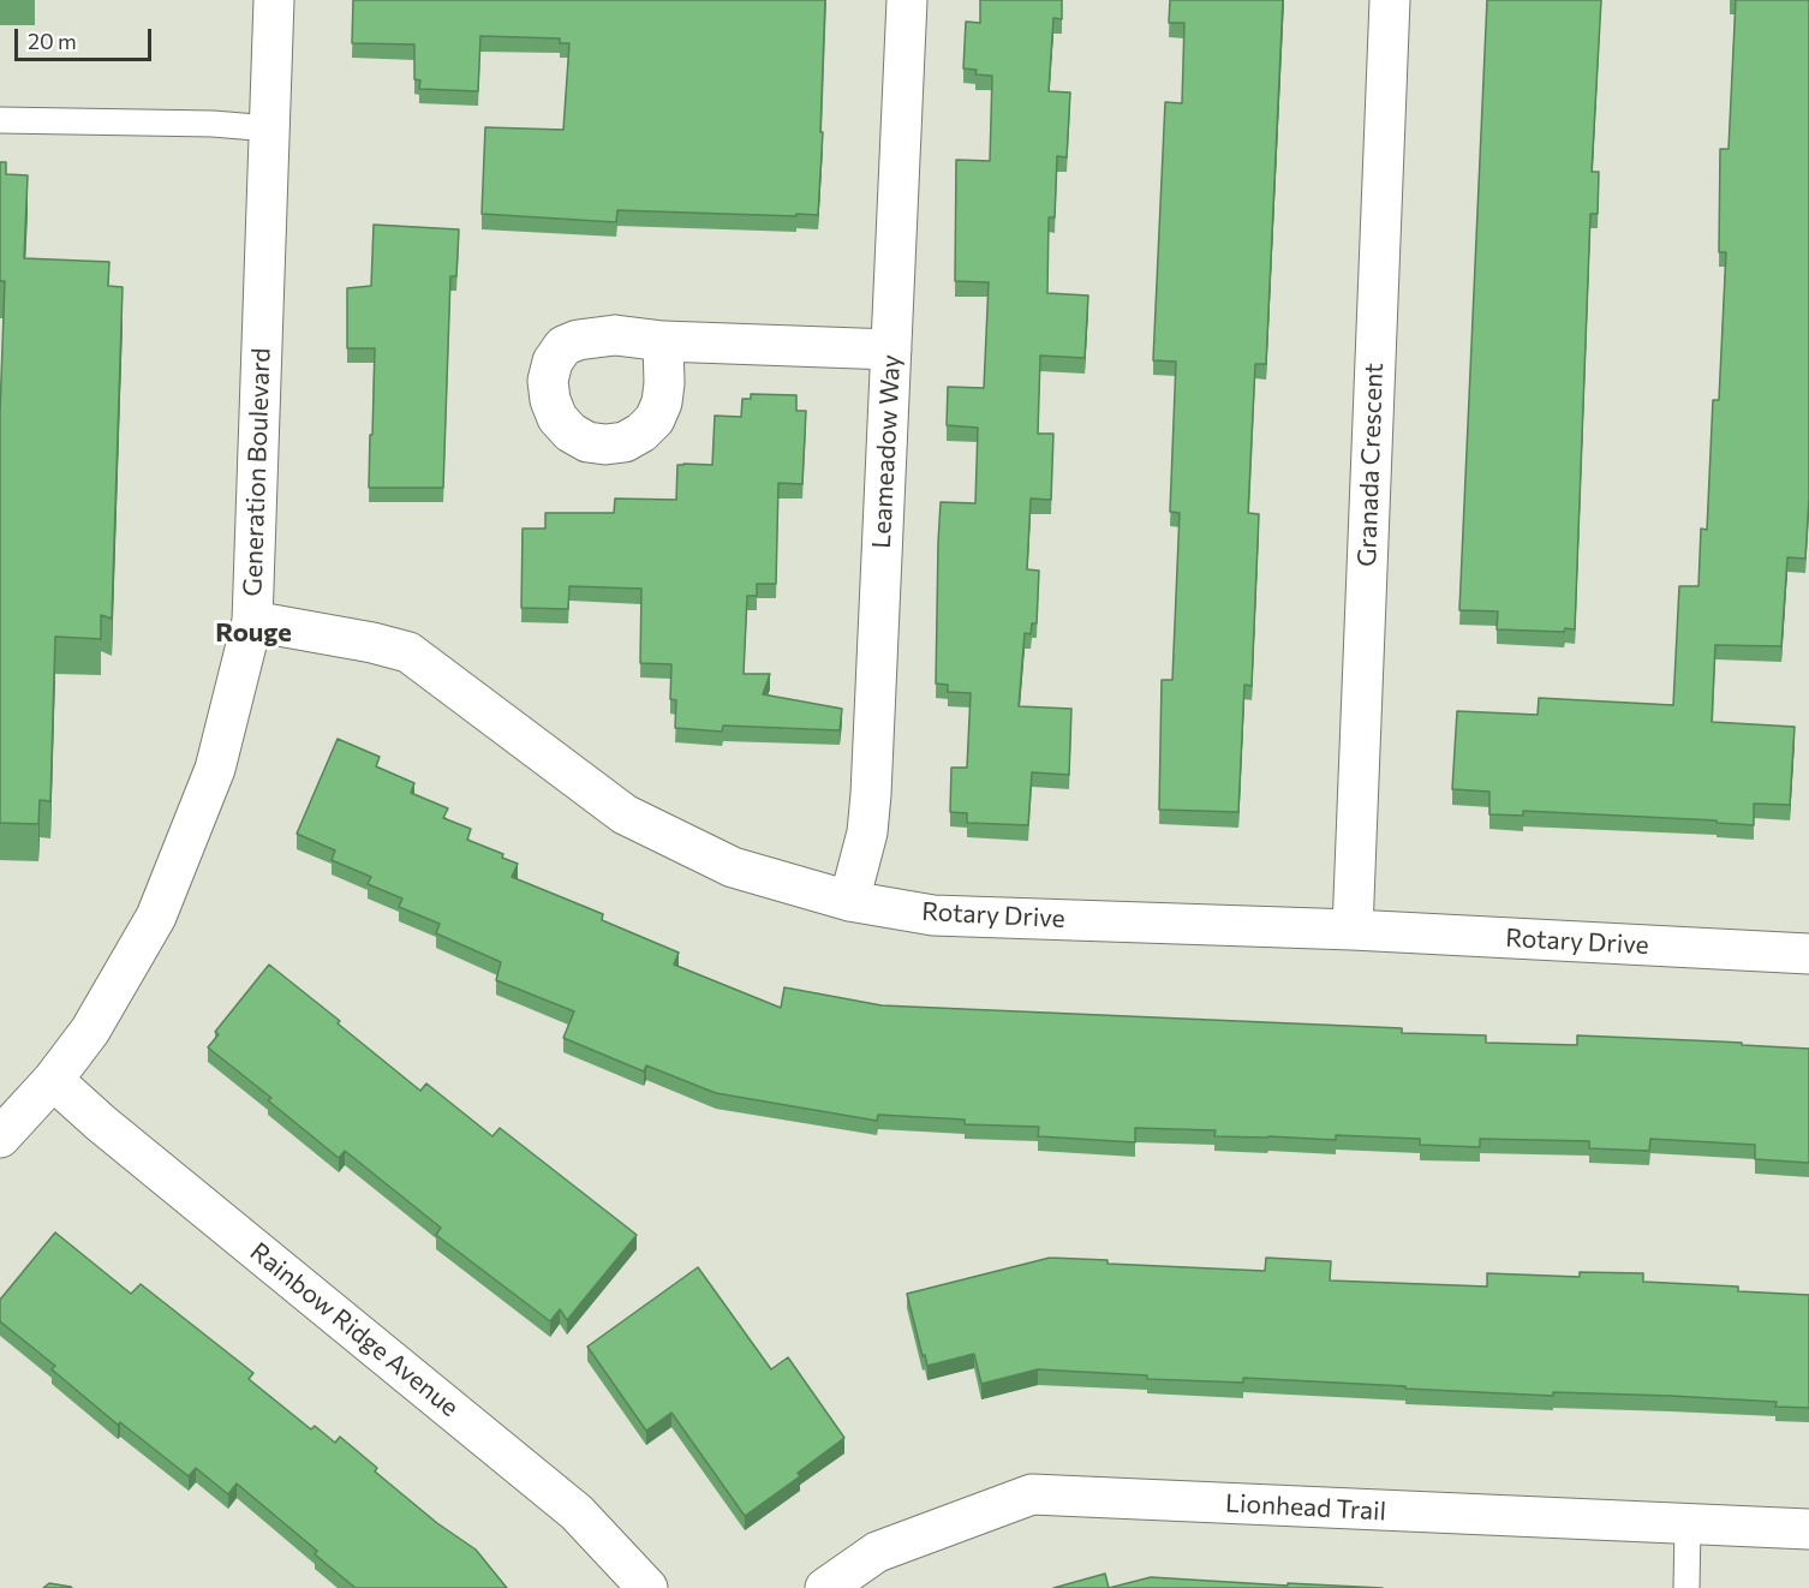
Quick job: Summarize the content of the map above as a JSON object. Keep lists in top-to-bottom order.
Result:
{
  "streets": {
    "street": [
      "Leameadow Way",
      "Granada Crescent",
      "Generation Boulevard",
      "Rotary Drive",
      "Rainbow Ridge Avenue",
      "Lionhead Trail"
    ]
  },
  "crossings": [
    ["Leameadow Way", "Rotary Drive"],
    ["Granada Crescent", "Rotary Drive"],
    ["Generation Boulevard", "Rotary Drive"],
    ["Generation Boulevard", "Rainbow Ridge Avenue"]
  ],
  "districts": ["Rouge"],
  "scale_bar": "20 m"
}
